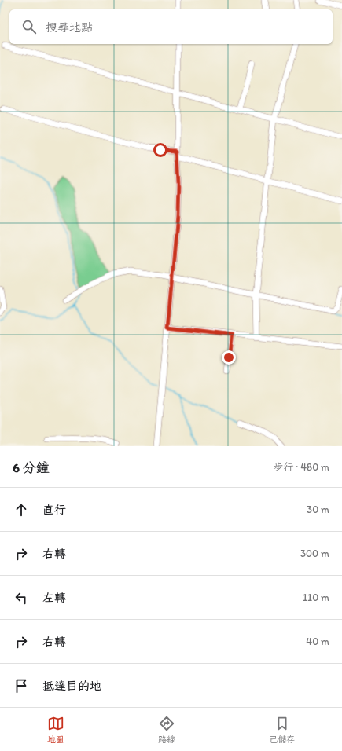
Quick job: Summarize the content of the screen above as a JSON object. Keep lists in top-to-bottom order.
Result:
{
  "page": {
    "search": "搜尋地點",
    "heading": ["6 分鐘", "步行 · 480 m"],
    "list": [
      ["直行", "30 m"],
      ["右轉", "300 m"],
      ["左轉", "110 m"],
      ["右轉", "40 m"],
      "抵達目的地"
    ],
    "nav": ["地圖", "路線", "已儲存"]
  }
}
